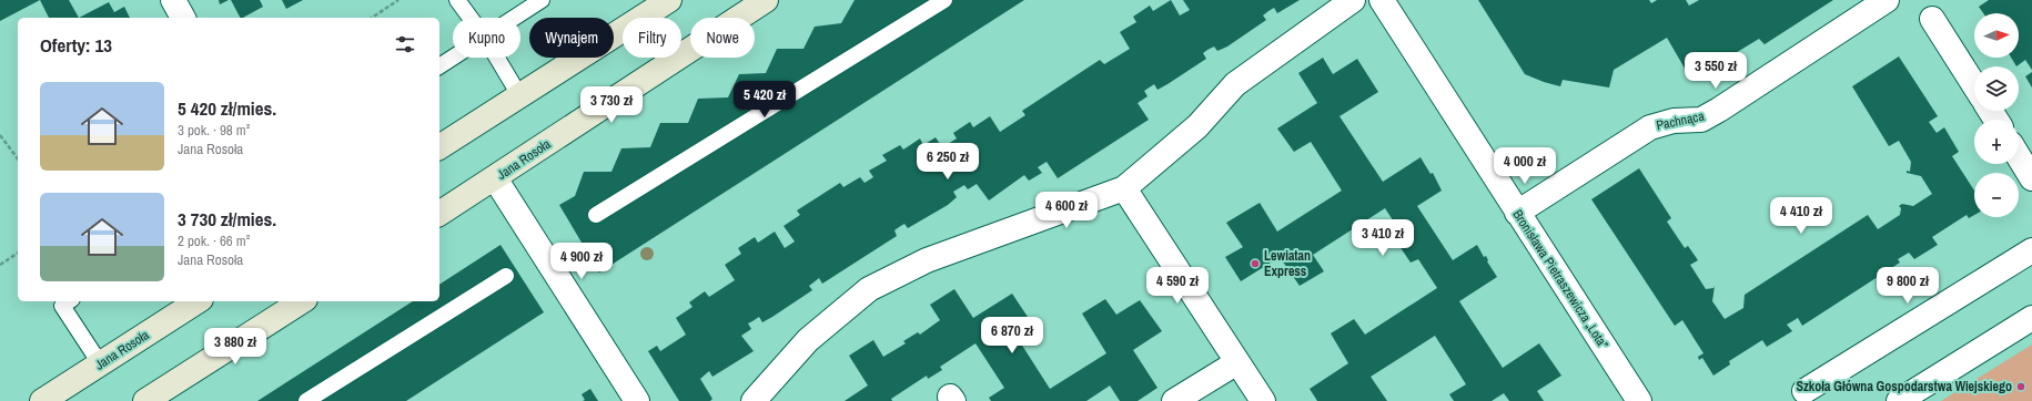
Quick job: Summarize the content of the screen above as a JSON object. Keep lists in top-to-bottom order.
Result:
{
  "streets": {
    "street": ["Pachnąca", "Jana Rosoła", "Bronisława Pietraszewicza „Lota”"]
  },
  "crossings": [
    ["Pachnąca", "Bronisława Pietraszewicza „Lota”"]
  ],
  "places": ["Lewiatan Express", "Szkoła Główna Gospodarstwa Wiejskiego"],
  "north": "right",
  "page": {
    "map_buttons": ["+", "−"],
    "chip": [
      "Kupno",
      "Wynajem",
      "Filtry",
      "Nowe"
    ],
    "heading": "Oferty: 13",
    "price": [
      "3 550 zł",
      "5 420 zł",
      "3 730 zł",
      "6 250 zł",
      "4 000 zł",
      "4 600 zł",
      "4 410 zł",
      "3 410 zł",
      "4 900 zł",
      "4 590 zł",
      "9 800 zł",
      "6 870 zł",
      "3 880 zł"
    ],
    "list": [
      {
        "name": "5 420 zł/mies.",
        "note": "3 pok. · 98 m² · Jana Rosoła"
      },
      {
        "name": "3 730 zł/mies.",
        "note": "2 pok. · 66 m² · Jana Rosoła"
      }
    ]
  }
}
